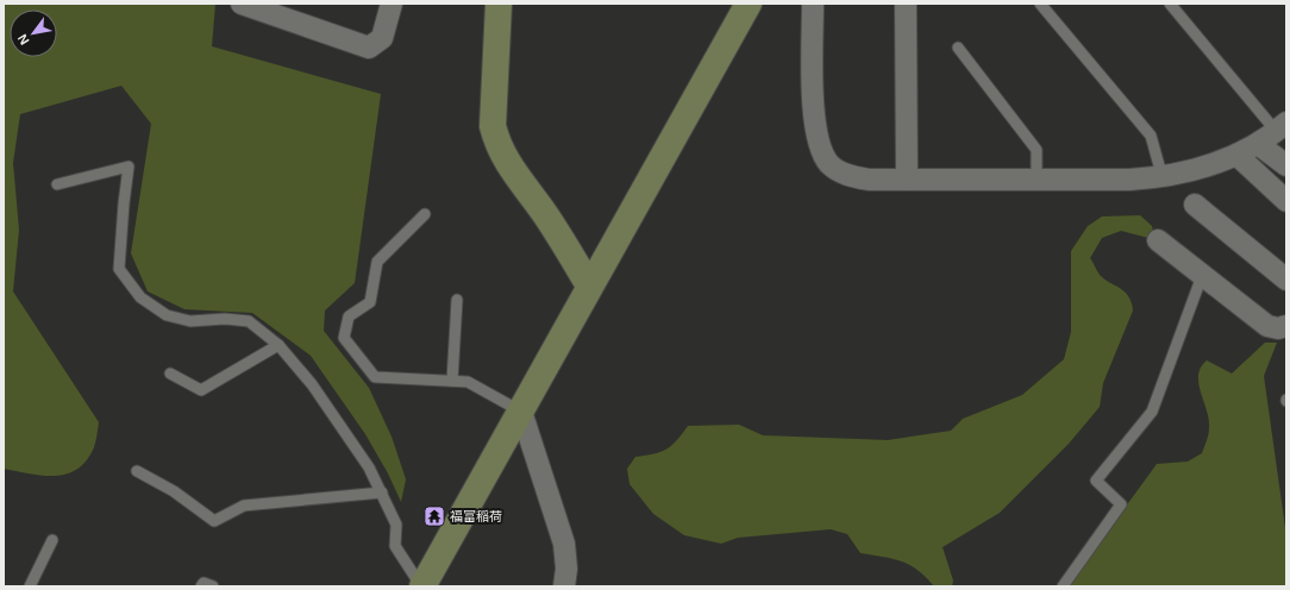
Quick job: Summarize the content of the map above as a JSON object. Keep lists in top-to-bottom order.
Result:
{
  "places": {
    "temple": ["福富稲荷"]
  },
  "north": "bottom left"
}
